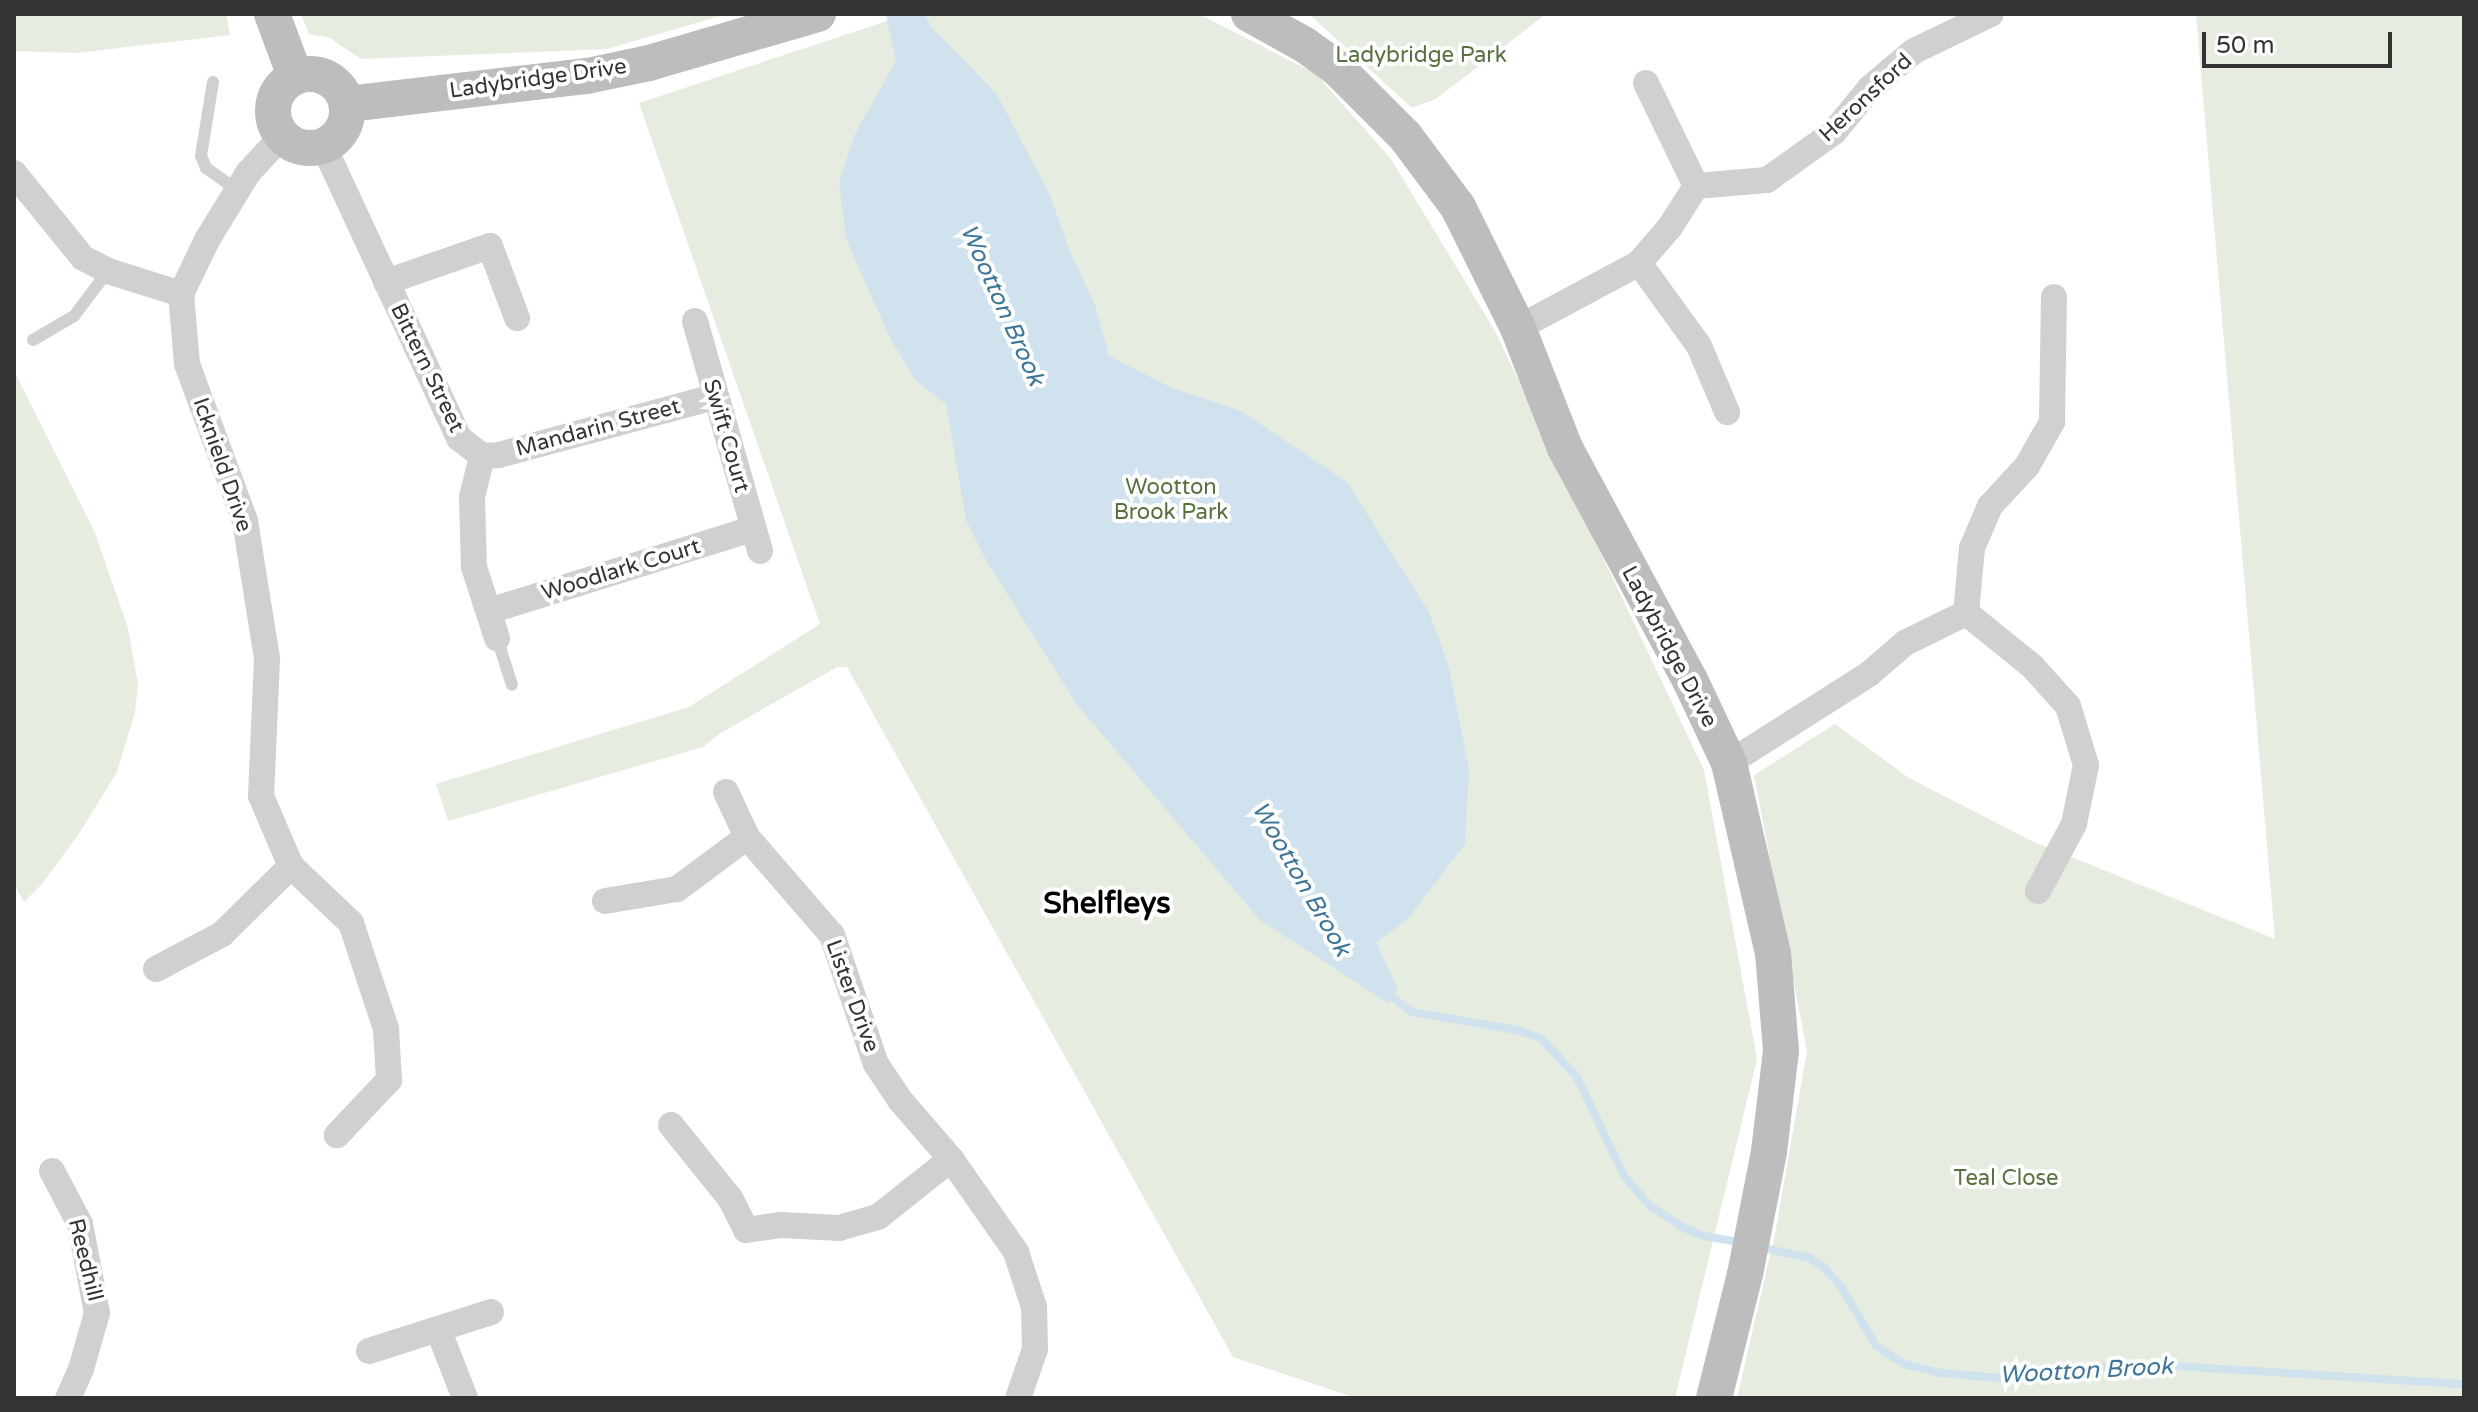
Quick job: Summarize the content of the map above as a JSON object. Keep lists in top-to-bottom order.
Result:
{
  "streets": {
    "street": [
      "Ladybridge Drive",
      "Heronsford",
      "Bittern Street",
      "Mandarin Street",
      "Swift Court",
      "Icknield Drive",
      "Woodlark Court",
      "Lister Drive",
      "Reedhill"
    ]
  },
  "crossings": [
    ["Ladybridge Drive", "Bittern Street"],
    ["Bittern Street", "Mandarin Street"],
    ["Bittern Street", "Woodlark Court"],
    ["Mandarin Street", "Swift Court"],
    ["Swift Court", "Woodlark Court"]
  ],
  "districts": ["Shelfleys"],
  "water": ["Wootton Brook"],
  "parks": ["Ladybridge Park", "Wootton Brook Park", "Teal Close"],
  "scale_bar": "50 m"
}
